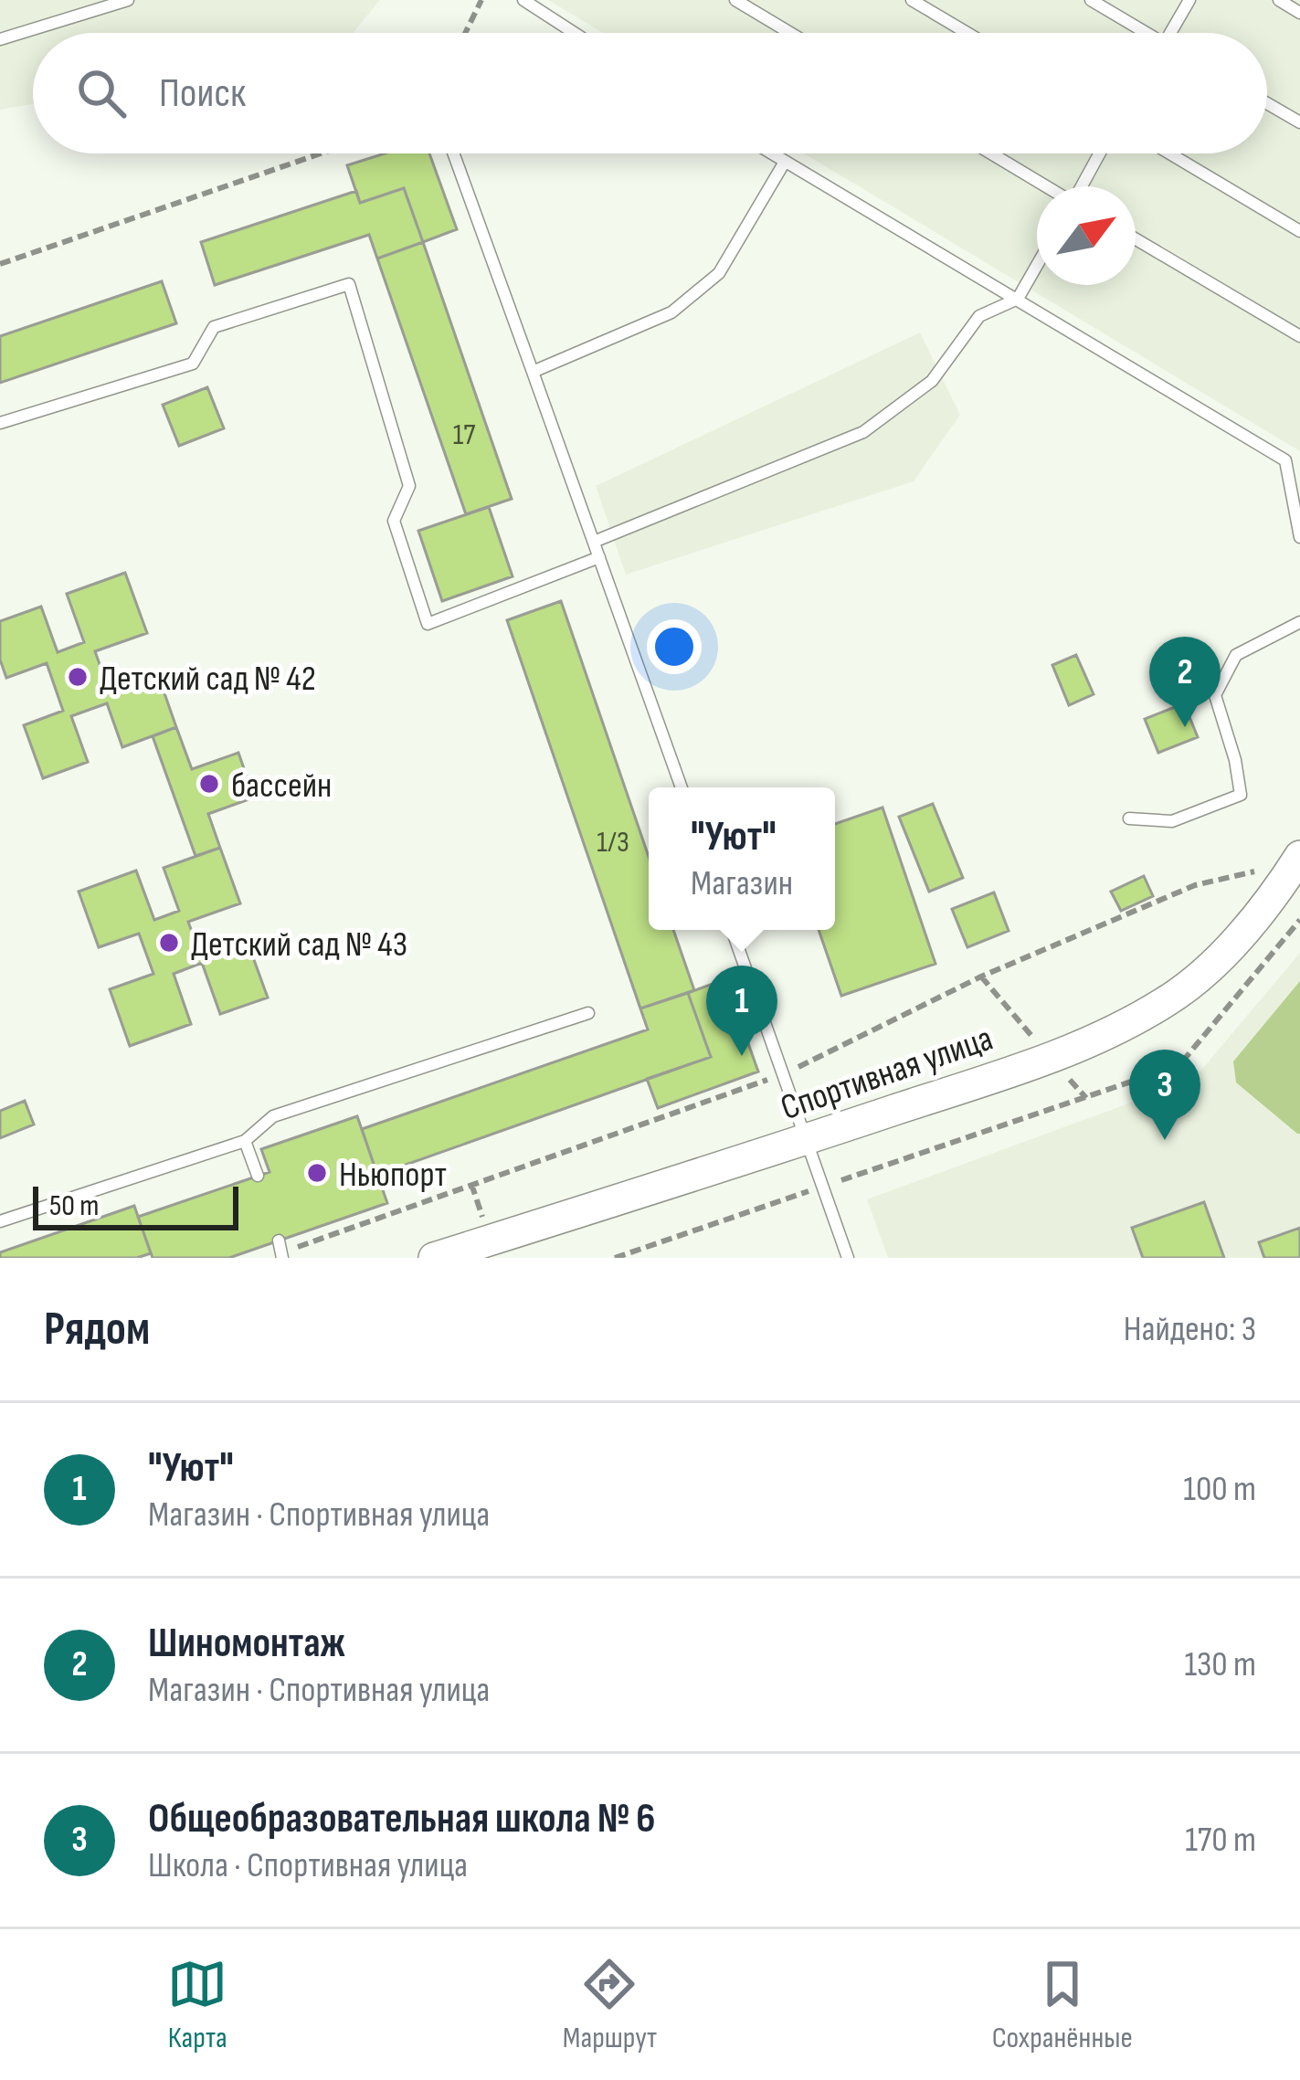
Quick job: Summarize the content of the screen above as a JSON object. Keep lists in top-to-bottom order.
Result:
{
  "streets": {
    "street": ["Спортивная улица"]
  },
  "places": [
    "Детский сад № 42",
    "бассейн",
    "Детский сад № 43",
    "Ньюпорт"
  ],
  "house_numbers": ["17", "1/3"],
  "scale_bar": "50 m",
  "north": "top right",
  "page": {
    "search": "Поиск",
    "pins": ["2", "1", "3"],
    "popup": ["\"Уют\"", "Магазин"],
    "scale": "50 m",
    "heading": ["Рядом", "Найдено: 3"],
    "list": [
      {
        "mark": "1",
        "name": "\"Уют\"",
        "note": "Магазин · Спортивная улица",
        "value": "100 m"
      },
      {
        "mark": "2",
        "name": "Шиномонтаж",
        "note": "Магазин · Спортивная улица",
        "value": "130 m"
      },
      {
        "mark": "3",
        "name": "Общеобразовательная школа № 6",
        "note": "Школа · Спортивная улица",
        "value": "170 m"
      }
    ],
    "nav": ["Карта", "Маршрут", "Сохранённые"]
  }
}
